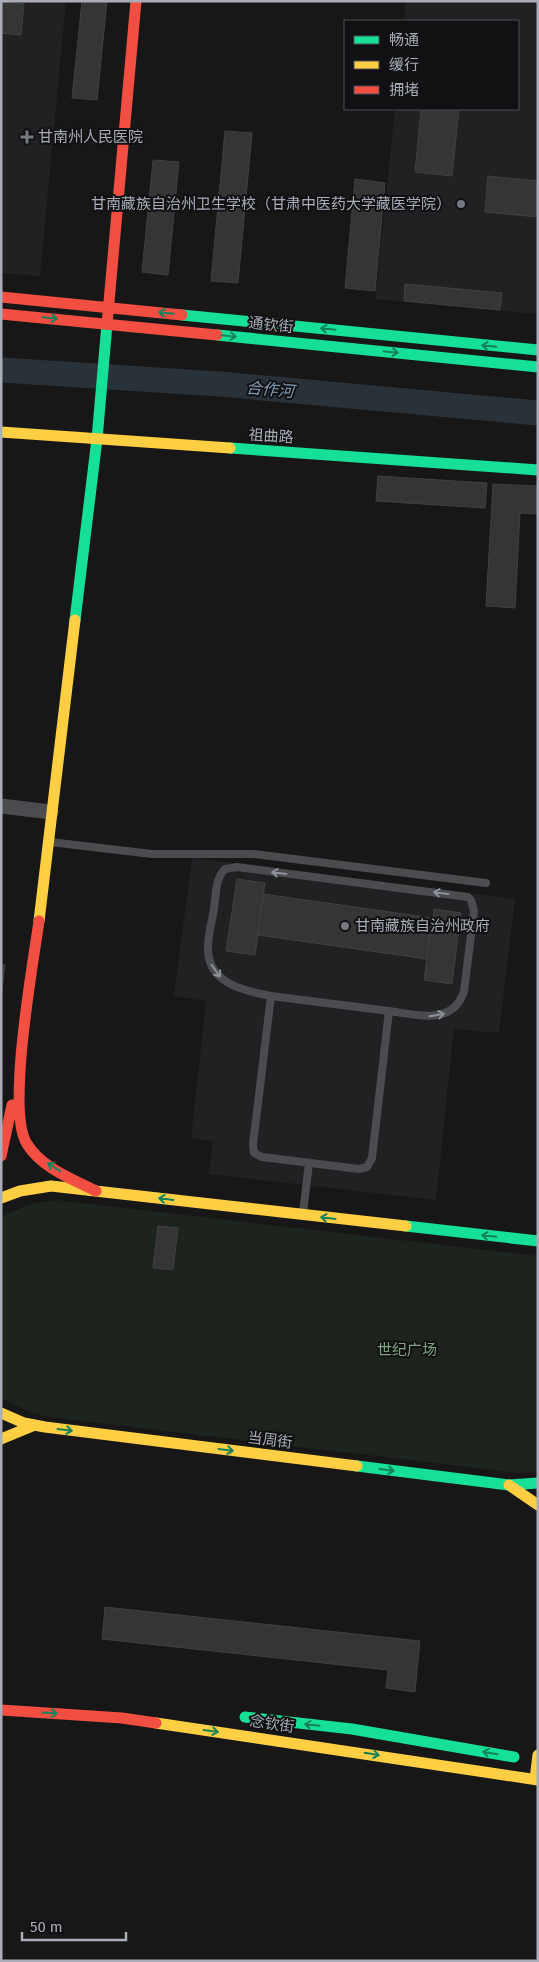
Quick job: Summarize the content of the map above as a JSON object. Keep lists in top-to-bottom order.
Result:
{
  "streets": {
    "main road": [
      "通钦街",
      "祖曲路",
      "当周街",
      "念钦街"
    ]
  },
  "one_way": ["当周街"],
  "water": ["合作河"],
  "parks": ["世纪广场"],
  "places": {
    "health": ["甘南州人民医院"],
    "other": ["甘南藏族自治州卫生学校（甘肃中医药大学藏医学院）", "甘南藏族自治州政府"]
  },
  "legend": ["畅通", "缓行", "拥堵"],
  "scale_bar": "50 m"
}
